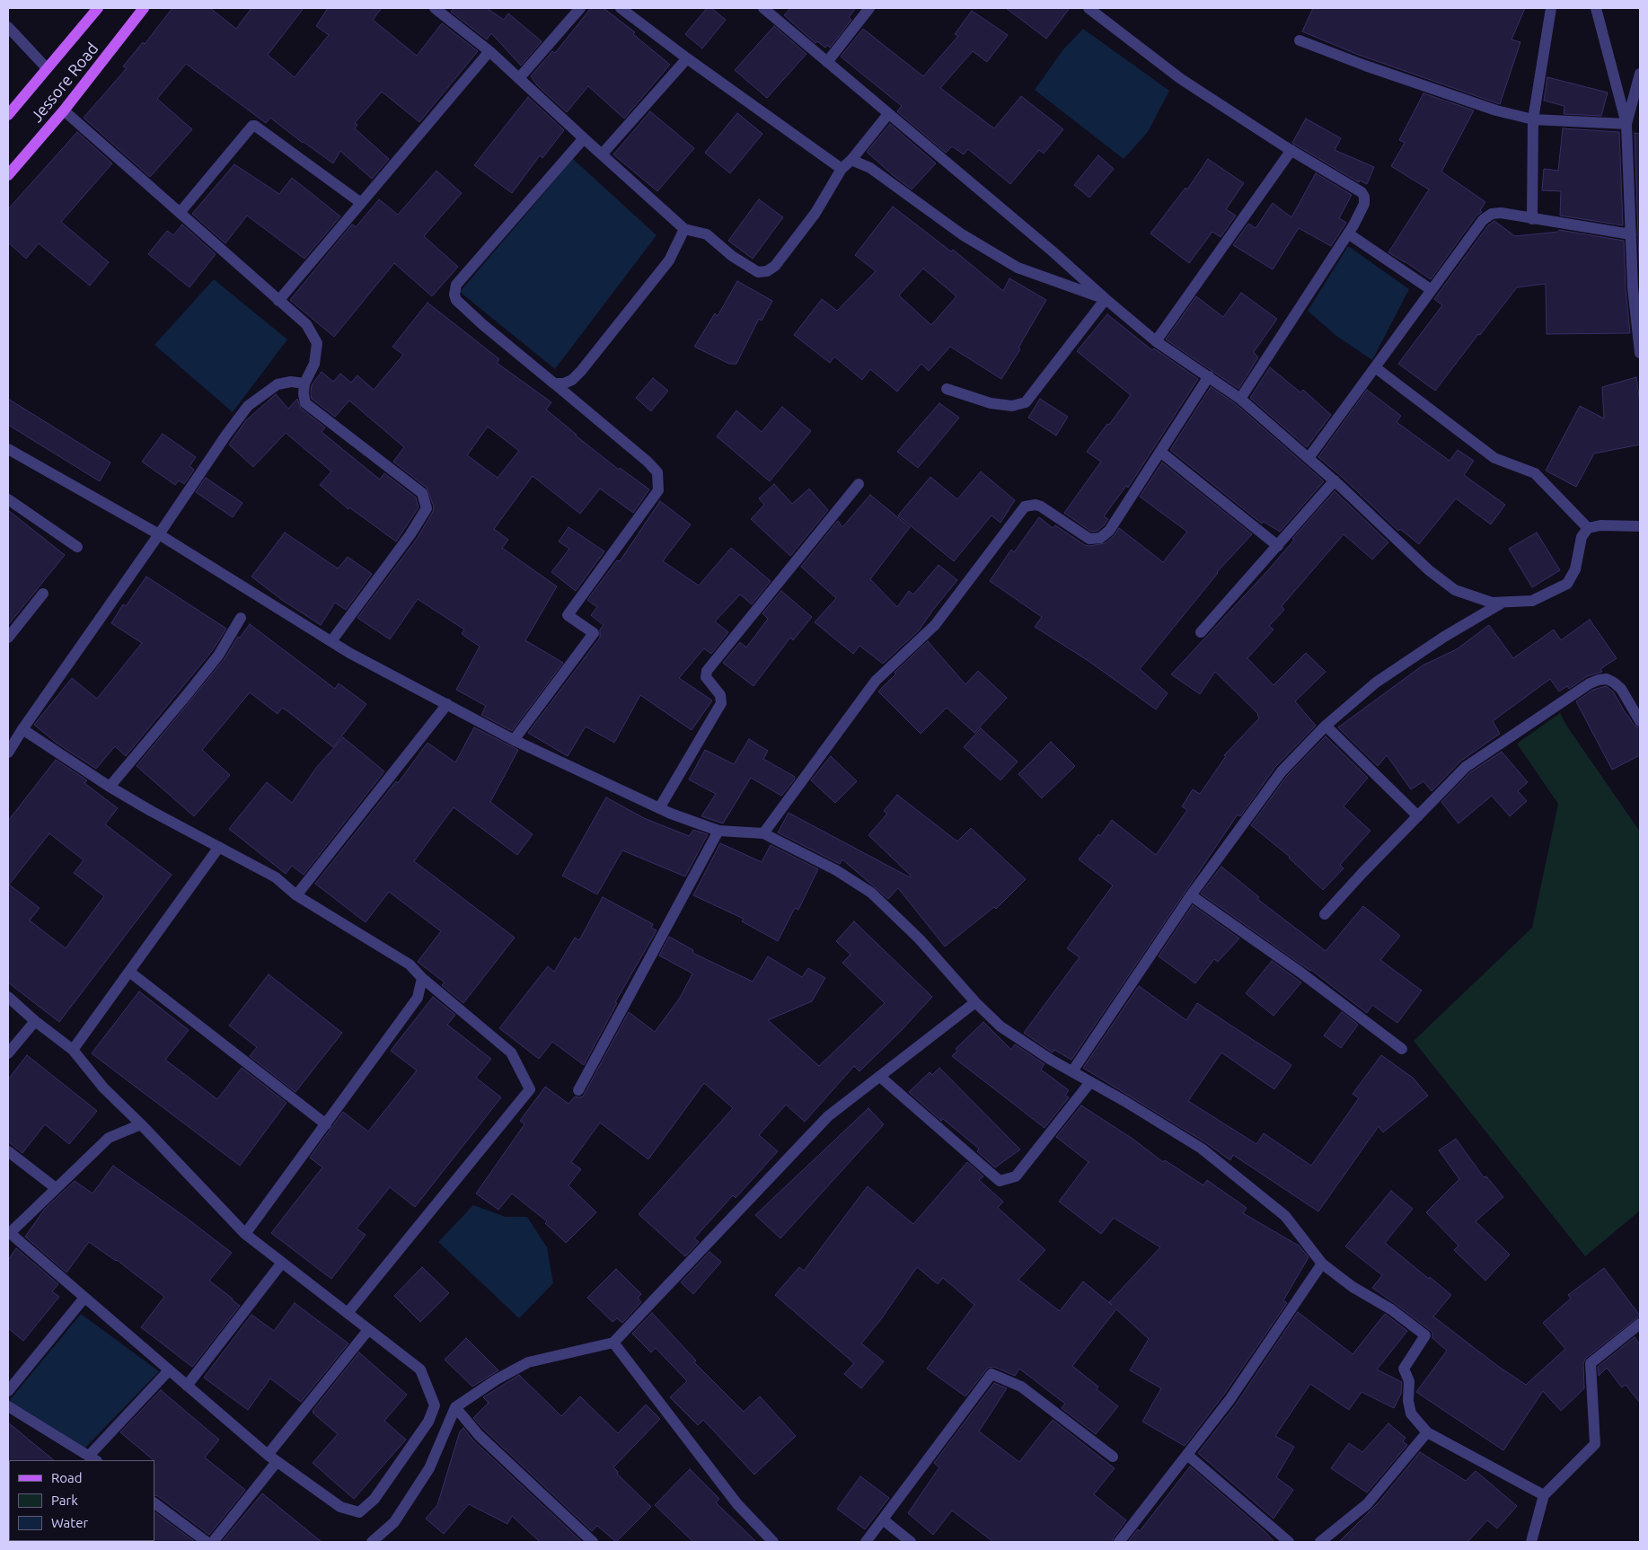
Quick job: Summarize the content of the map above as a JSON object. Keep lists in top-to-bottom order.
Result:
{
  "streets": {
    "main road": ["Jessore Road"]
  },
  "legend": ["Road", "Park", "Water"]
}
